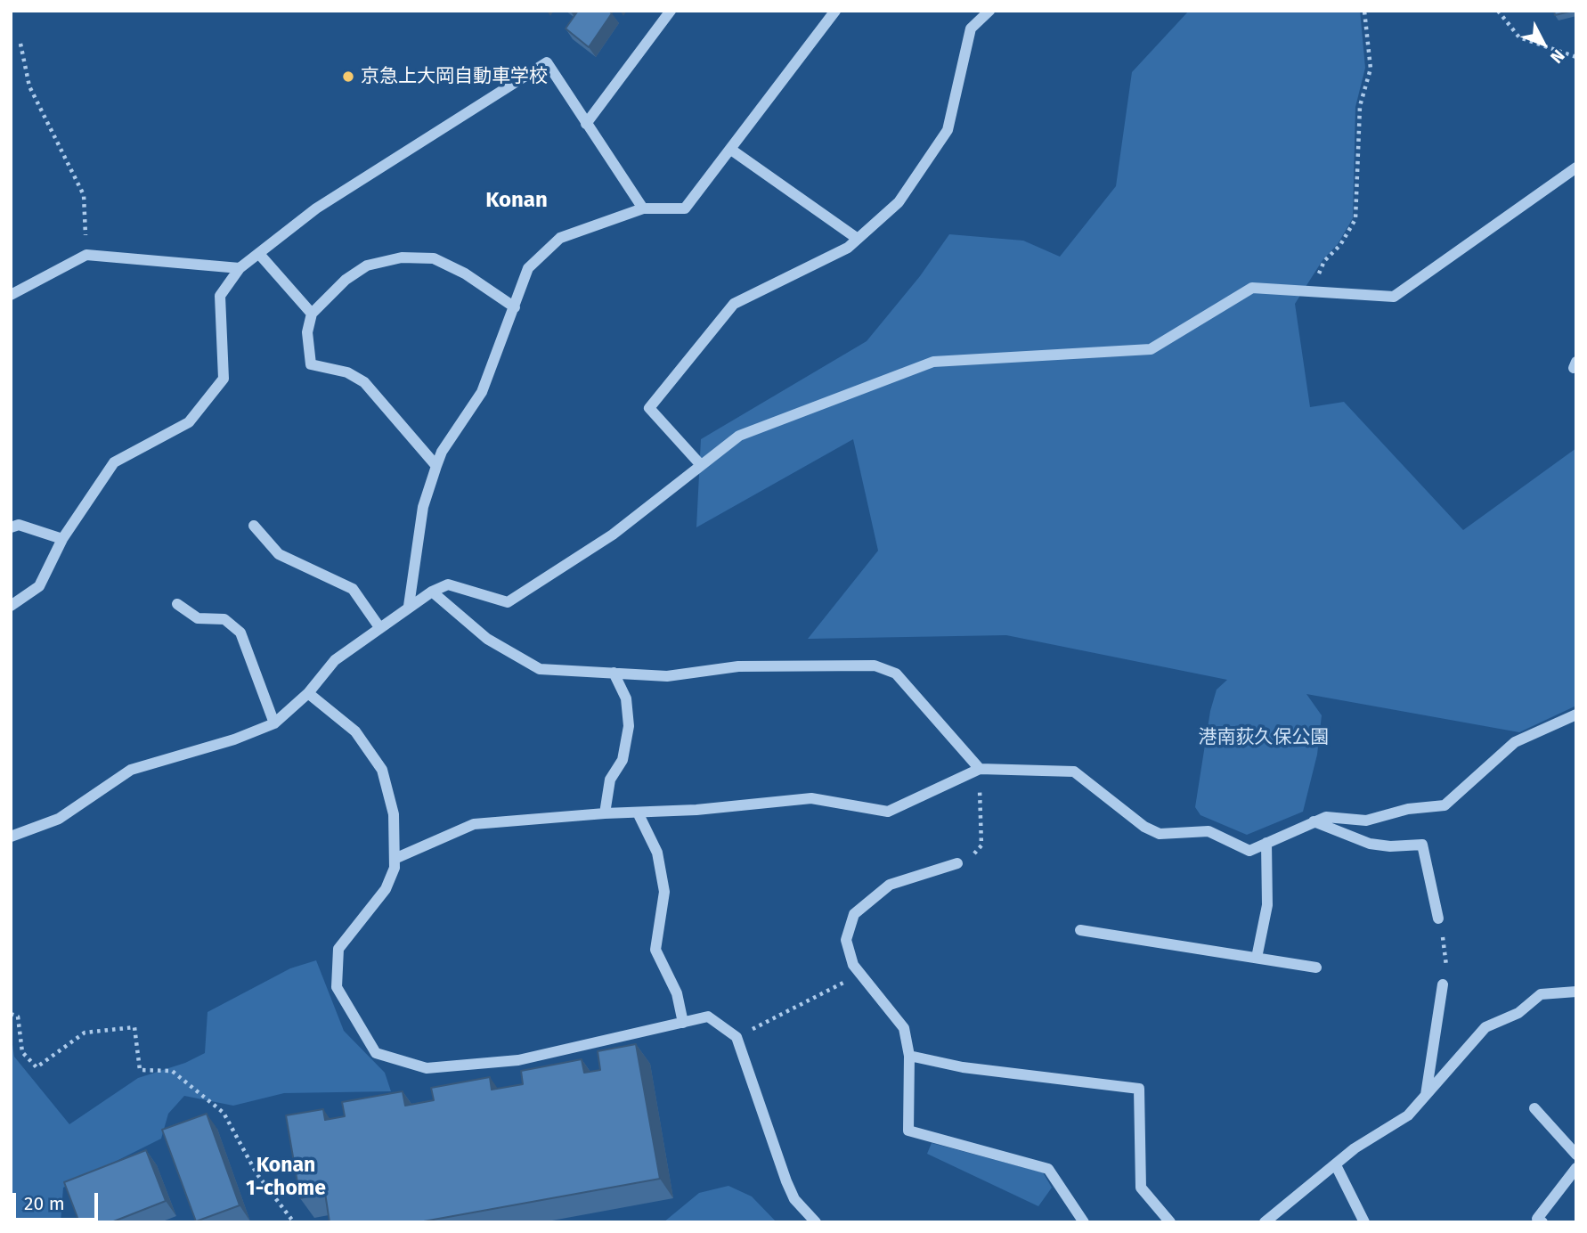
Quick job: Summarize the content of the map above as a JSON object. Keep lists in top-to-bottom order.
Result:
{
  "districts": ["Konan", "Konan 1-chome"],
  "parks": ["港南荻久保公園"],
  "places": ["京急上大岡自動車学校"],
  "scale_bar": "20 m",
  "north": "bottom right"
}
